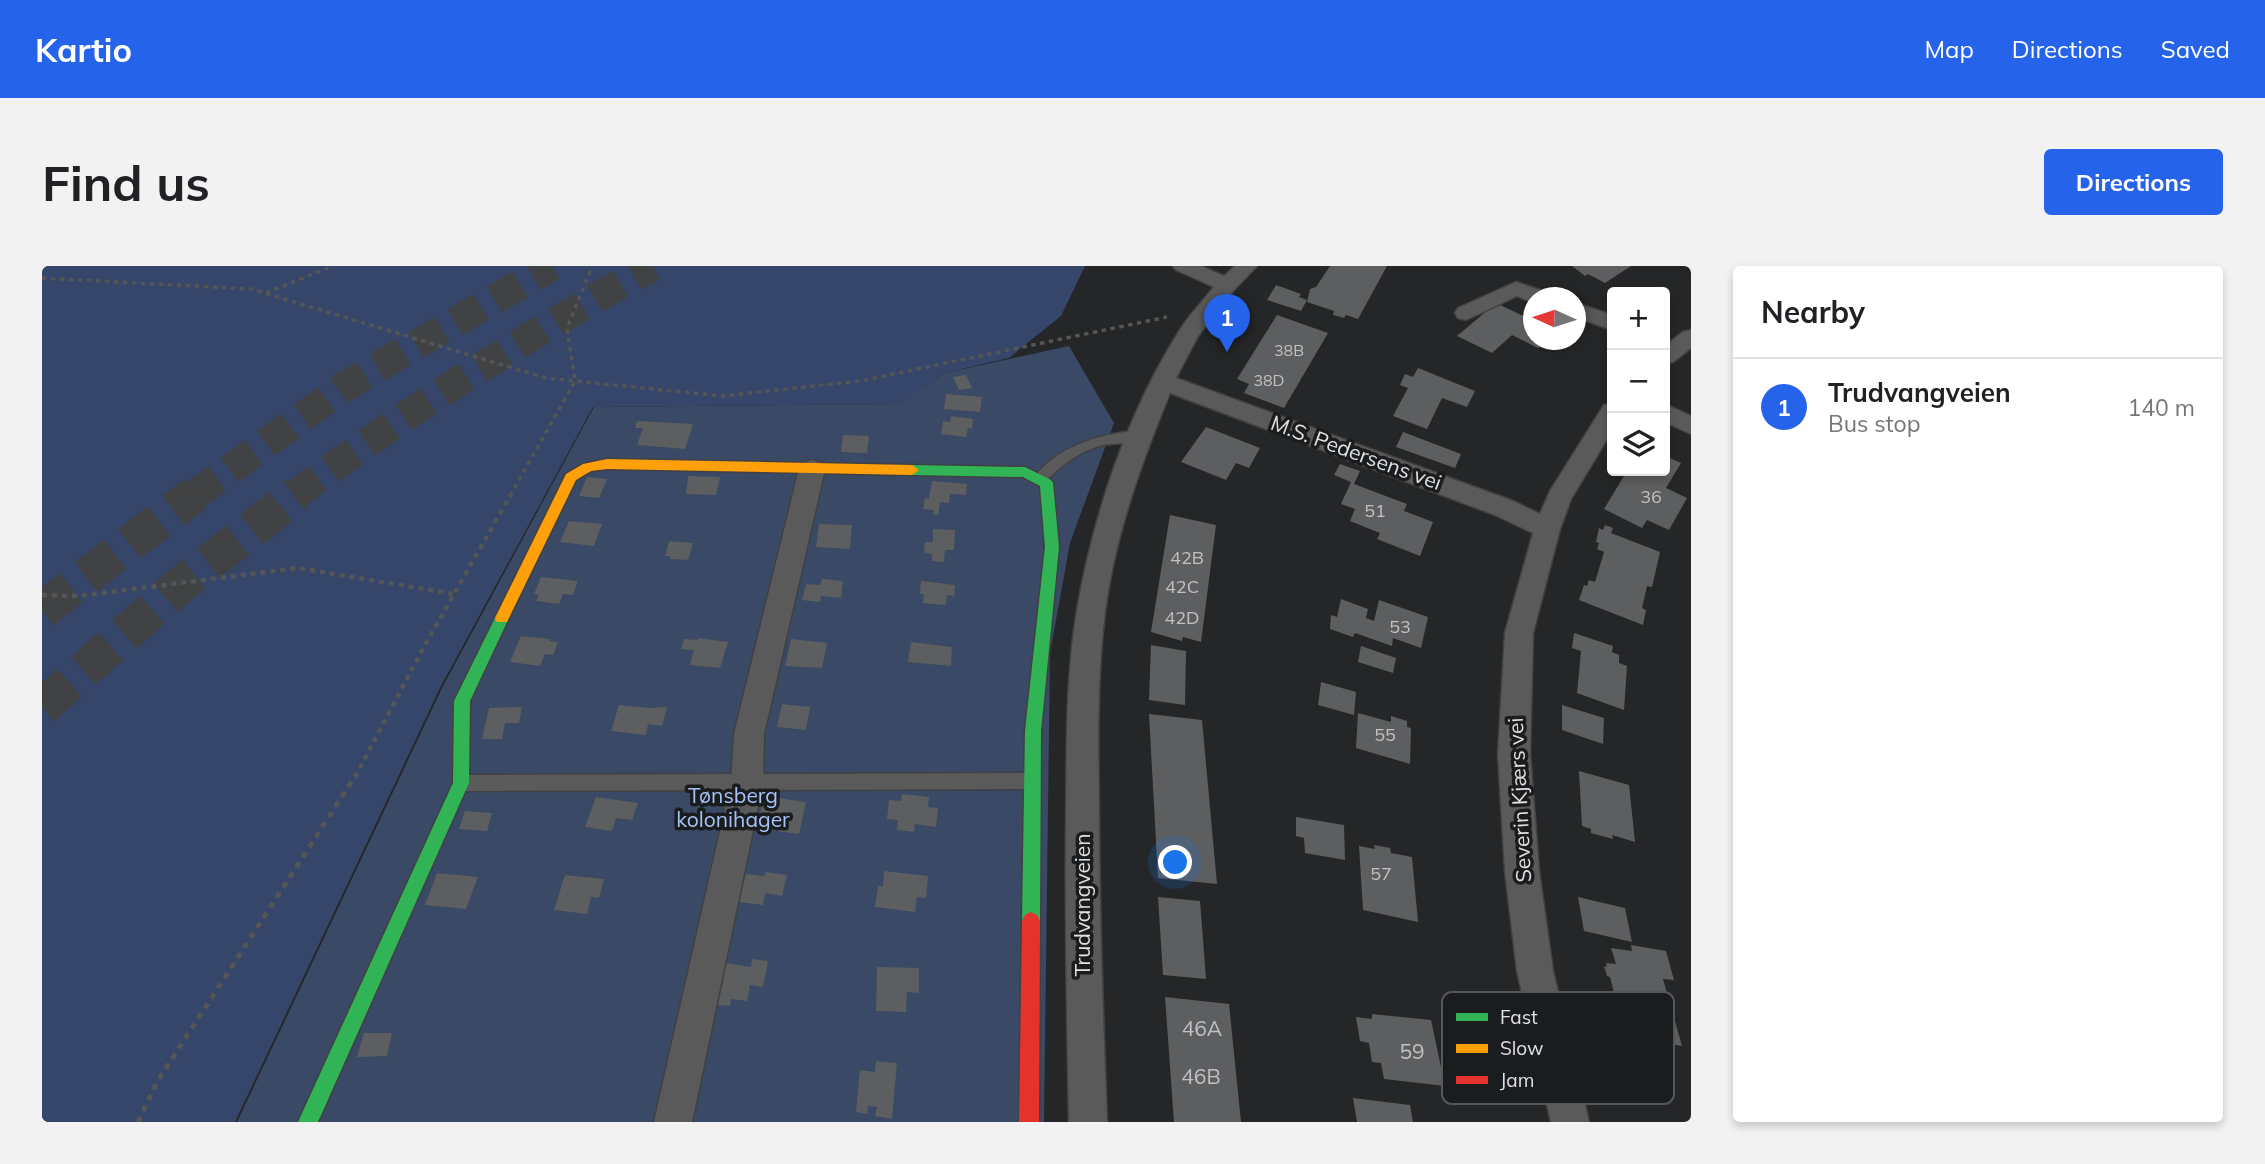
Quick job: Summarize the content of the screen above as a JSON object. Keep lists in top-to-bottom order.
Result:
{
  "streets": {
    "street": ["M.S. Pedersens vei", "Severin Kjærs vei", "Trudvangveien"]
  },
  "crossings": [
    ["M.S. Pedersens vei", "Severin Kjærs vei"],
    ["M.S. Pedersens vei", "Trudvangveien"]
  ],
  "parks": ["Tønsberg kolonihager"],
  "house_numbers": [
    "38B",
    "38D",
    "36",
    "51",
    "42B",
    "42C",
    "42D",
    "53",
    "55",
    "57",
    "46A",
    "59",
    "46B"
  ],
  "legend": ["Fast", "Slow", "Jam"],
  "north": "left",
  "page": {
    "header": "Kartio",
    "nav": ["Map", "Directions", "Saved"],
    "buttons": "Directions",
    "title": "Find us",
    "heading": "Nearby",
    "map_buttons": ["+", "−"],
    "pins": "1",
    "list": [
      {
        "mark": "1",
        "name": "Trudvangveien",
        "note": "Bus stop",
        "value": "140 m"
      }
    ]
  }
}
